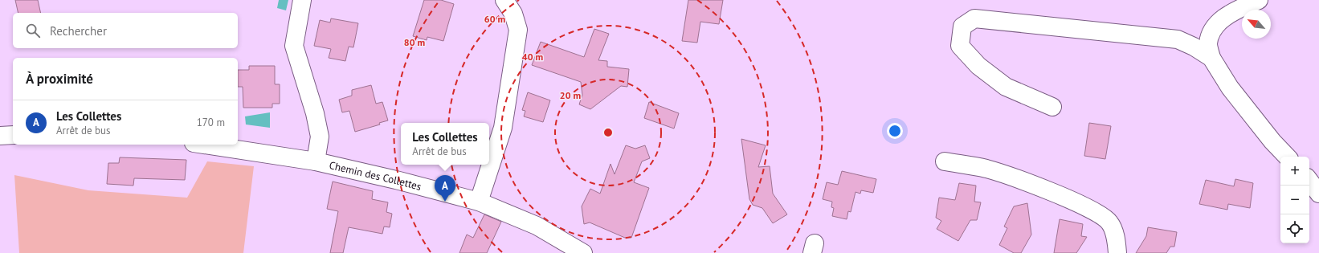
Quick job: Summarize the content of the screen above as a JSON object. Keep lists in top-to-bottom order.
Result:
{
  "streets": {
    "street": ["Chemin des Collettes"]
  },
  "north": "top left",
  "page": {
    "search": "Rechercher",
    "heading": "À proximité",
    "list": [
      {
        "mark": "A",
        "name": "Les Collettes",
        "note": "Arrêt de bus",
        "value": "170 m"
      }
    ],
    "popup": ["Les Collettes", "Arrêt de bus"],
    "map_buttons": ["+", "−"],
    "pins": "A"
  },
  "rings": [
    "60 m",
    "80 m",
    "40 m",
    "20 m"
  ]
}
